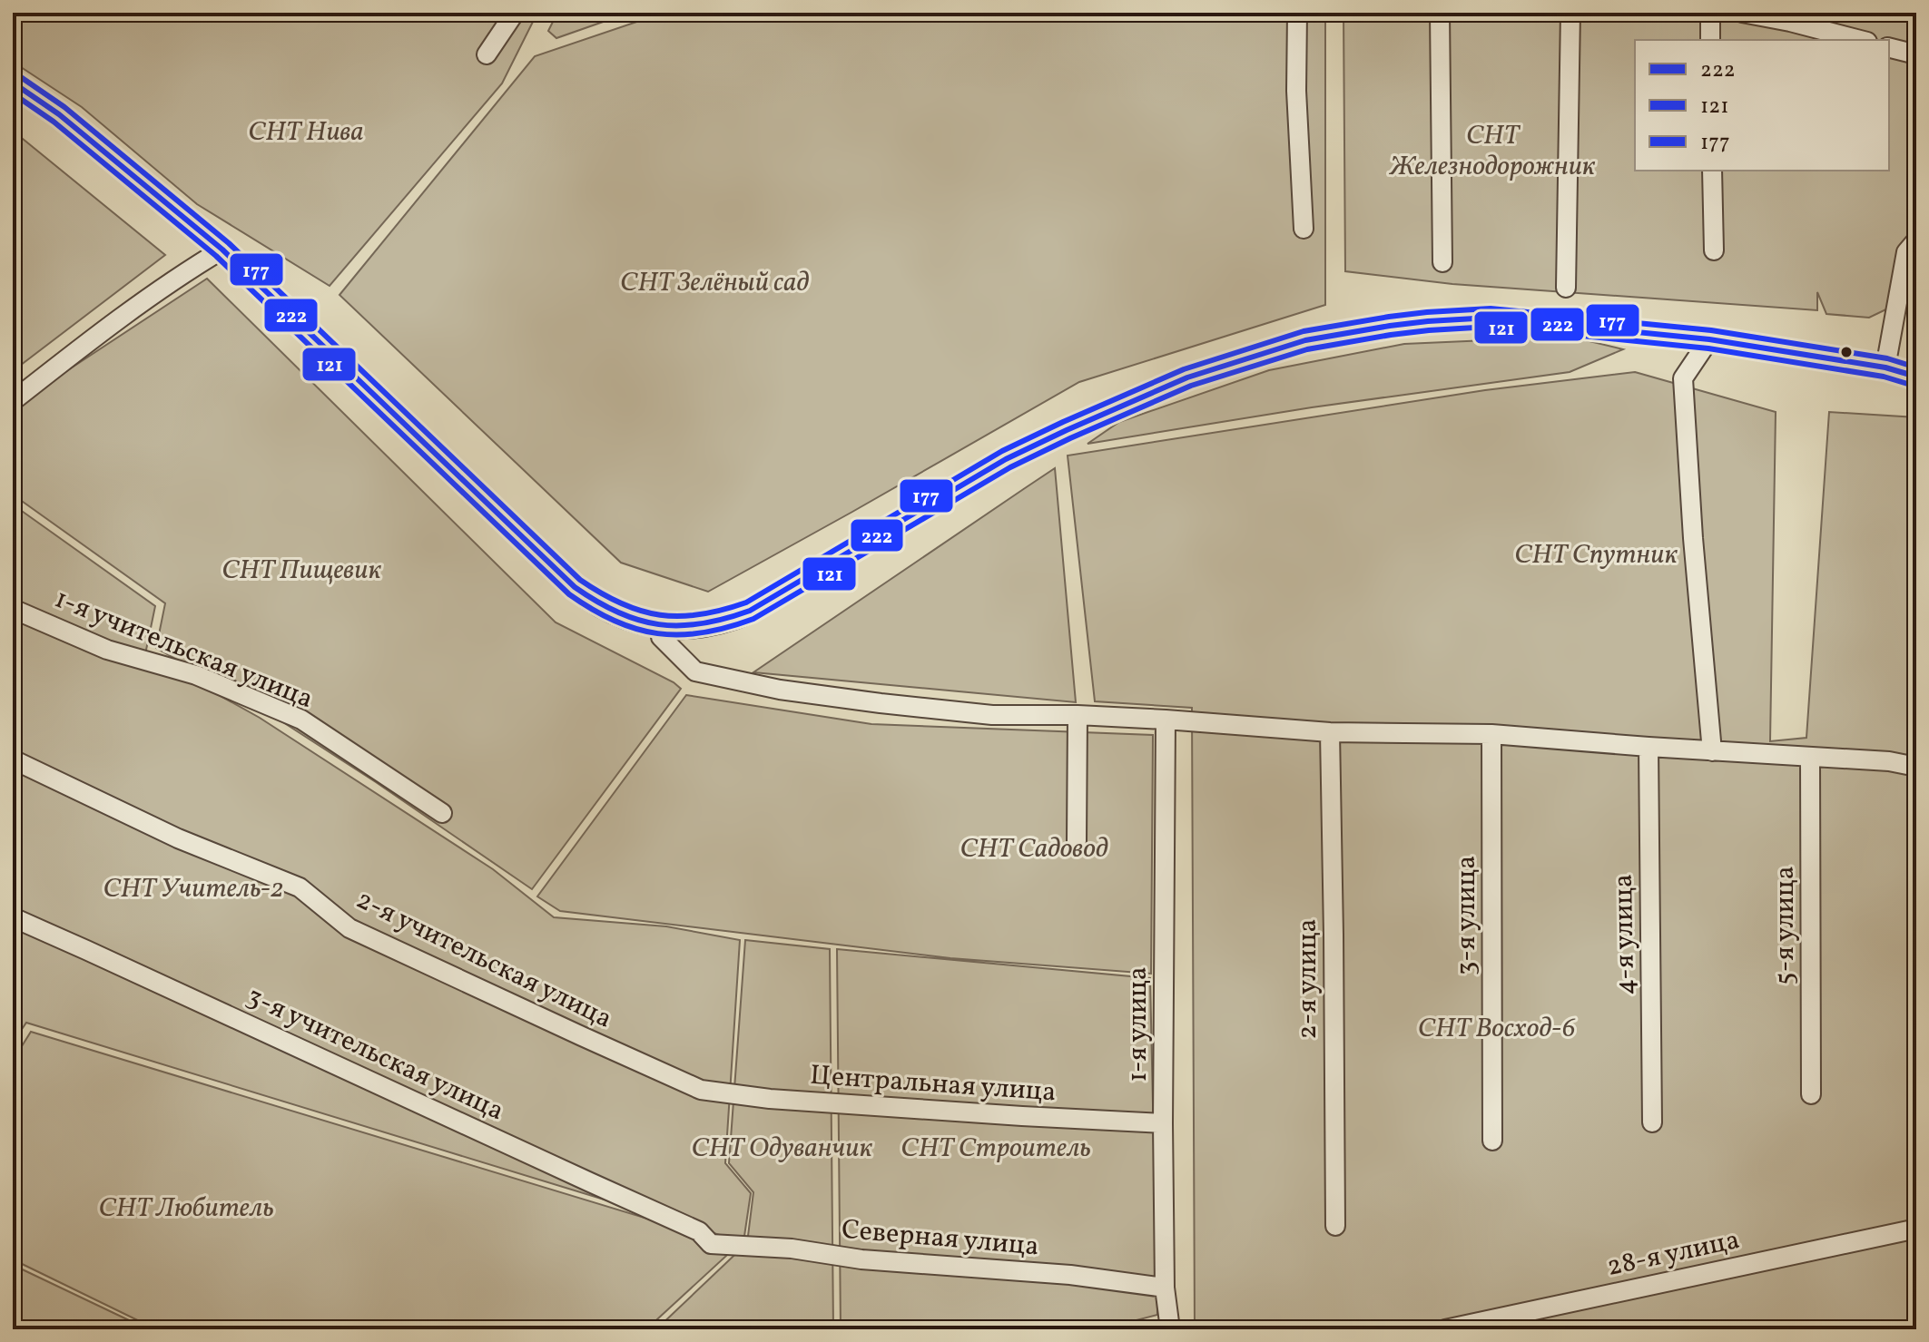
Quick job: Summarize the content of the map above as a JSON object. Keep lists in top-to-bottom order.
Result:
{
  "streets": {
    "street": [
      "1-я учительская улица",
      "3-я улица",
      "5-я улица",
      "4-я улица",
      "2-я учительская улица",
      "2-я улица",
      "1-я улица",
      "3-я учительская улица",
      "Центральная улица",
      "Северная улица",
      "28-я улица"
    ]
  },
  "crossings": [
    ["2-я учительская улица", "Центральная улица"],
    ["1-я улица", "Центральная улица"],
    ["1-я улица", "Северная улица"],
    ["3-я учительская улица", "Северная улица"]
  ],
  "parks": [
    "СНТ Нива",
    "СНТ Железнодорожник",
    "СНТ Зелёный сад",
    "СНТ Спутник",
    "СНТ Пищевик",
    "СНТ Садовод",
    "СНТ Учитель-2",
    "СНТ Восход-6",
    "СНТ Одуванчик",
    "СНТ Строитель",
    "СНТ Любитель"
  ],
  "lines": ["transit line 177", "transit line 222", "transit line 121"],
  "legend": ["222", "121", "177"]
}
